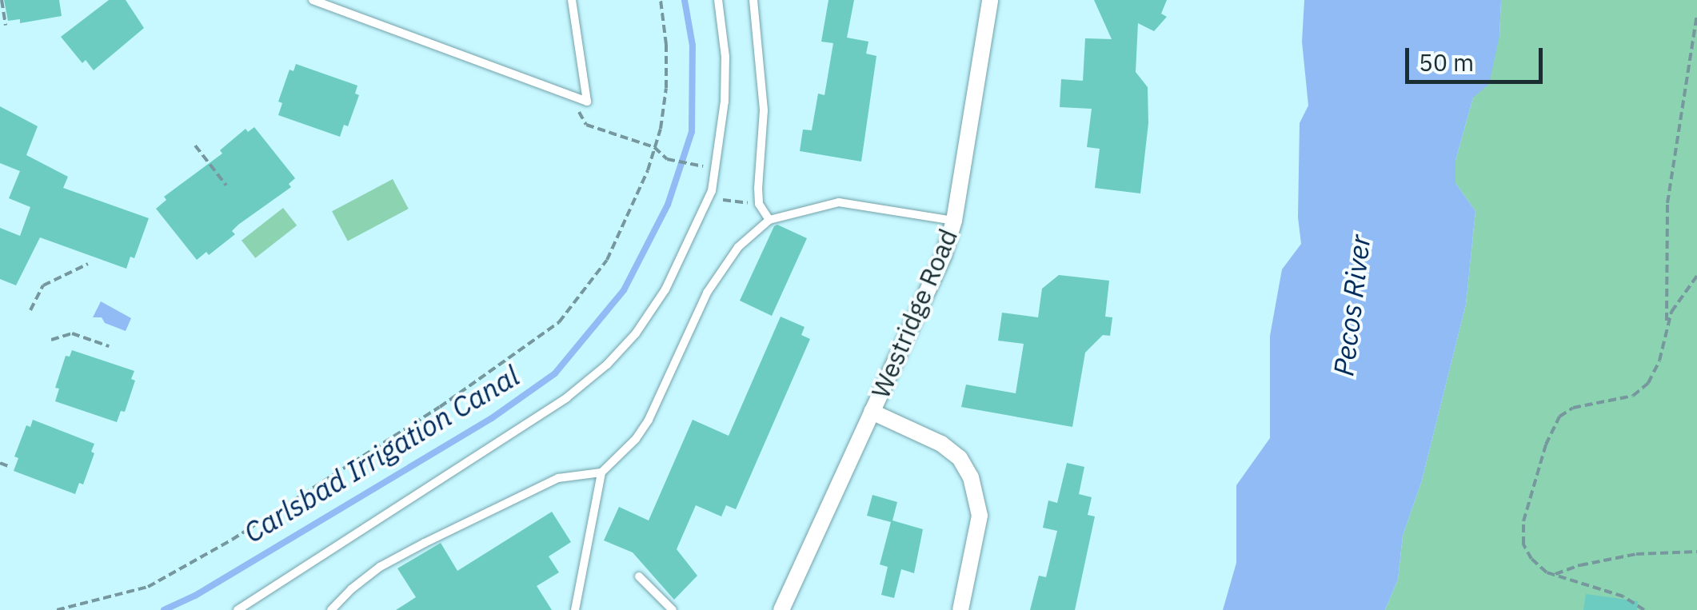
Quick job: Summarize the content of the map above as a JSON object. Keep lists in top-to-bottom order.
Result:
{
  "streets": {
    "street": ["Westridge Road"]
  },
  "water": ["Pecos River", "Carlsbad Irrigation Canal"],
  "scale_bar": "50 m"
}
